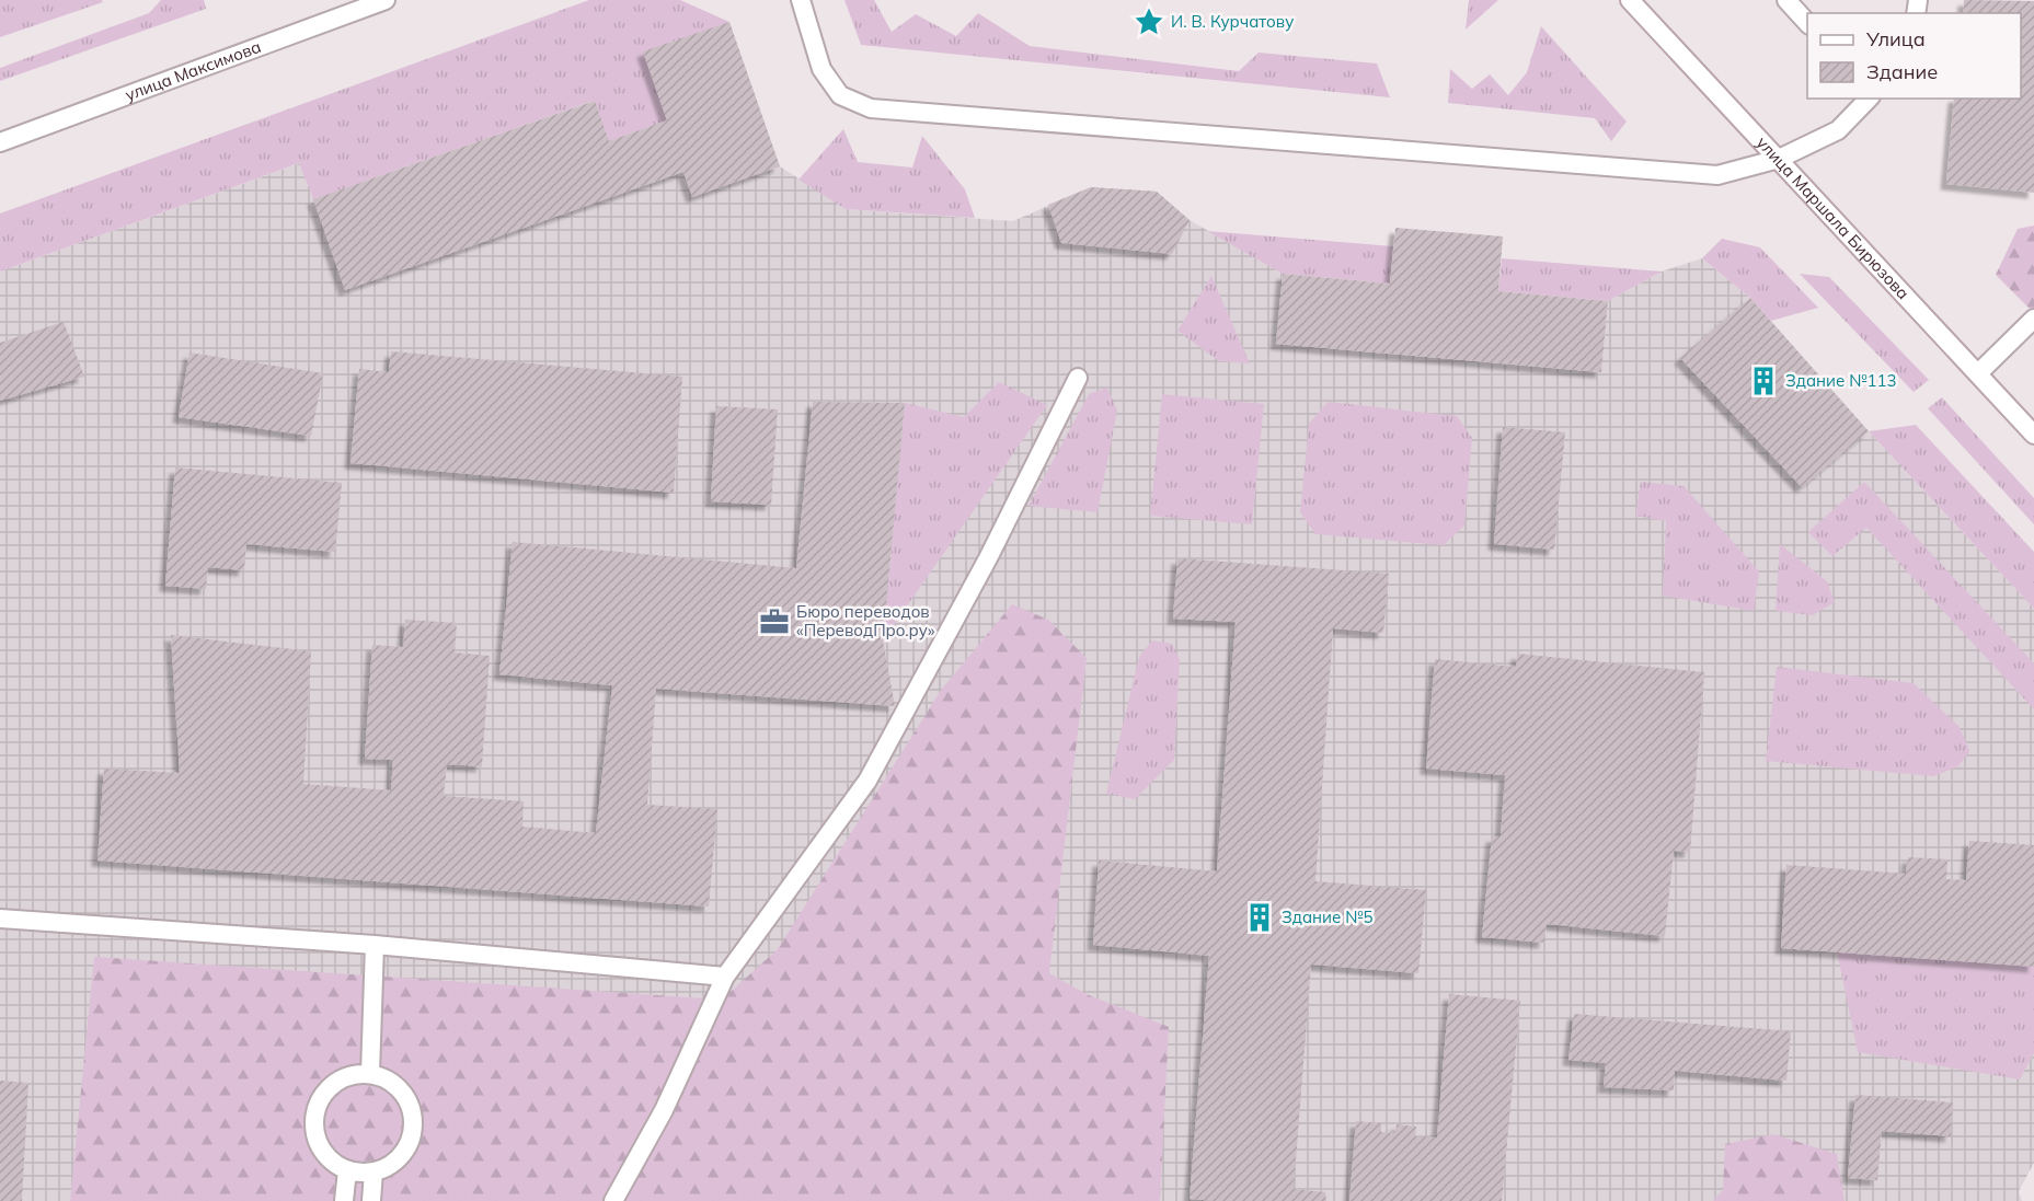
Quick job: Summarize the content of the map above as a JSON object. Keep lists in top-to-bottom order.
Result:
{
  "streets": {
    "main road": ["улица Максимова", "улица Маршала Бирюзова"]
  },
  "places": {
    "place": ["И. В. Курчатову"],
    "building": ["Здание №113", "Здание №5"],
    "office": ["Бюро переводов «ПереводПро.ру»"]
  },
  "legend": ["Улица", "Здание"]
}
